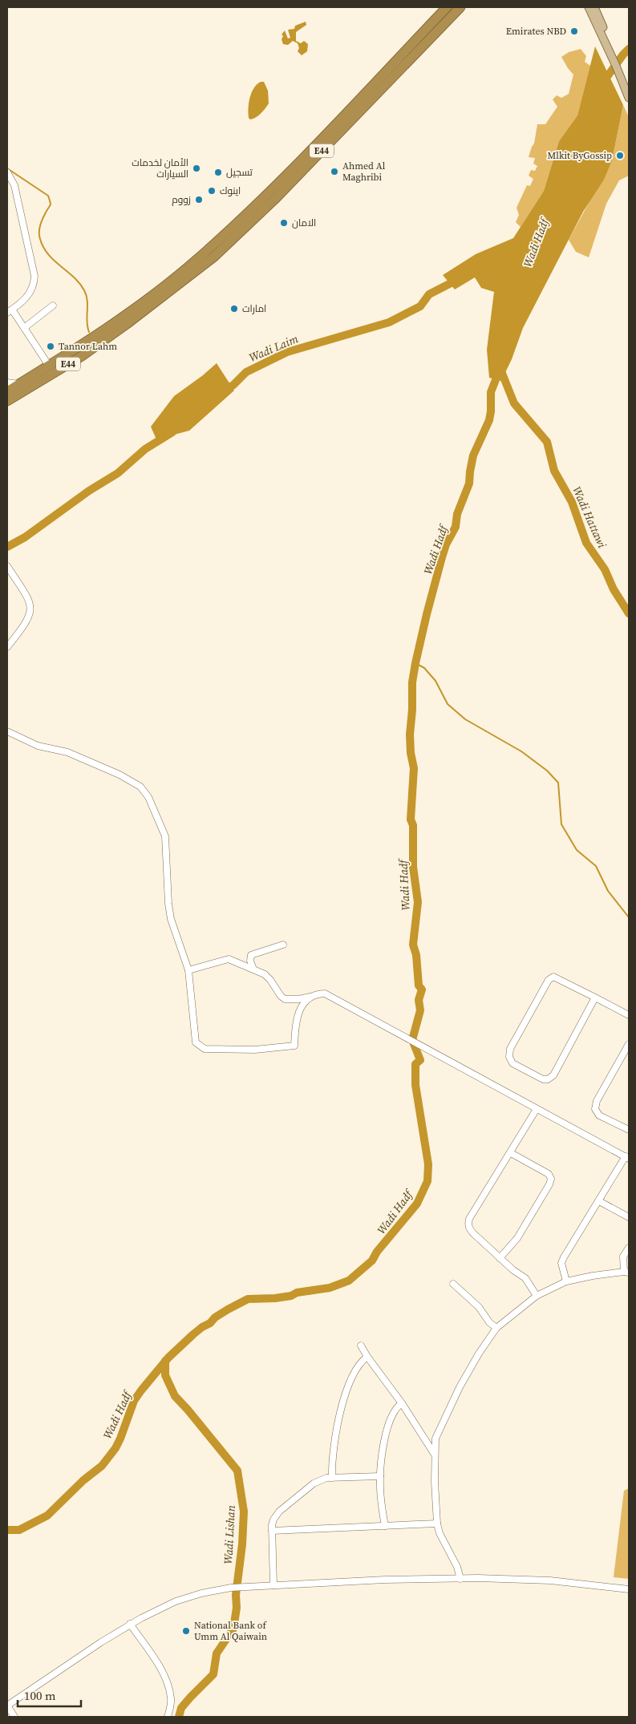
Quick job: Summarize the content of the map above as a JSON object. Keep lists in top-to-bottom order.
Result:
{
  "streets": {
    "highway": ["E44"]
  },
  "water": [
    "Wadi Hadf",
    "Wadi Laim",
    "Wadi Hattawi",
    "Wadi Lishan"
  ],
  "places": [
    "Emirates NBD",
    "Mlkit ByGossip",
    "الأمان لخدمات السيارات",
    "Ahmed Al Maghribi",
    "تسجيل",
    "اينوك",
    "زووم",
    "الامان",
    "امارات",
    "Tannor Lahm",
    "National Bank of Umm Al Qaiwain"
  ],
  "scale_bar": "100 m"
}
